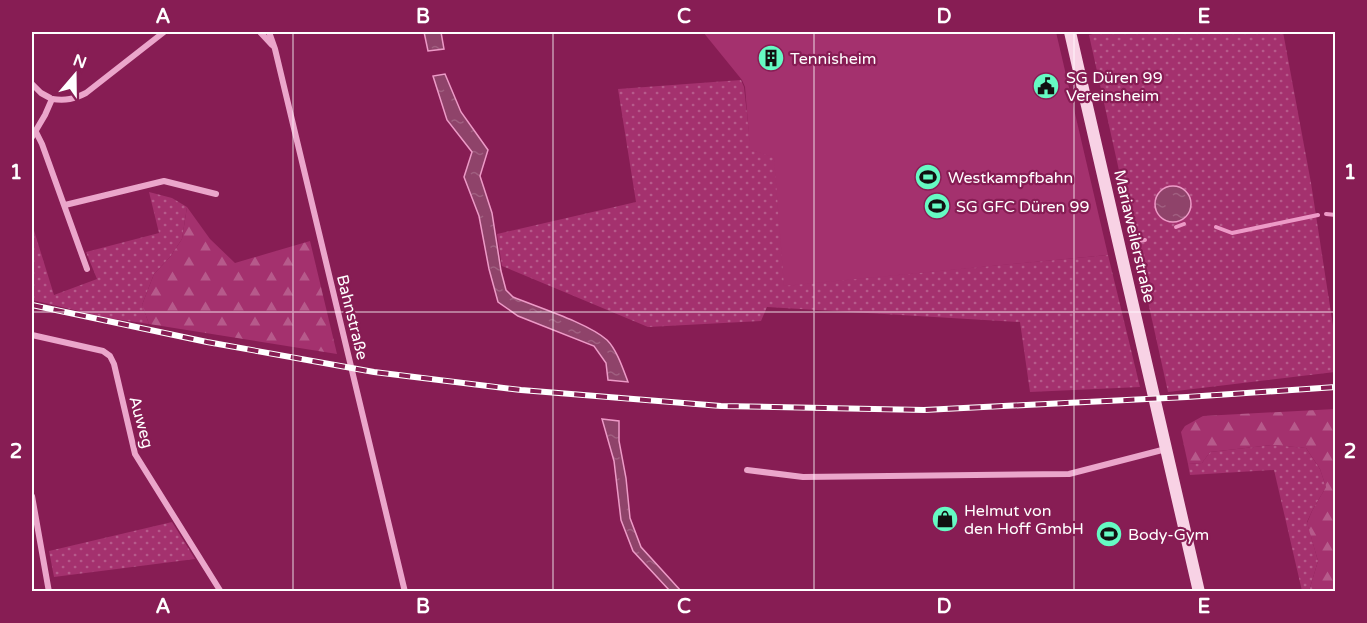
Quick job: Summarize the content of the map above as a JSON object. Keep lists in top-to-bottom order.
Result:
{
  "streets": {
    "main road": ["Mariaweilerstraße"],
    "street": ["Bahnstraße", "Auweg"]
  },
  "places": {
    "building": ["Tennisheim"],
    "public building": ["SG Düren 99 Vereinsheim"],
    "sports": ["Westkampfbahn", "SG GFC Düren 99", "Body-Gym"],
    "shop": ["Helmut von den Hoff GmbH"]
  },
  "north": "top",
  "grid": {
    "columns": [
      "A",
      "B",
      "C",
      "D",
      "E"
    ],
    "rows": ["1", "2"]
  }
}
